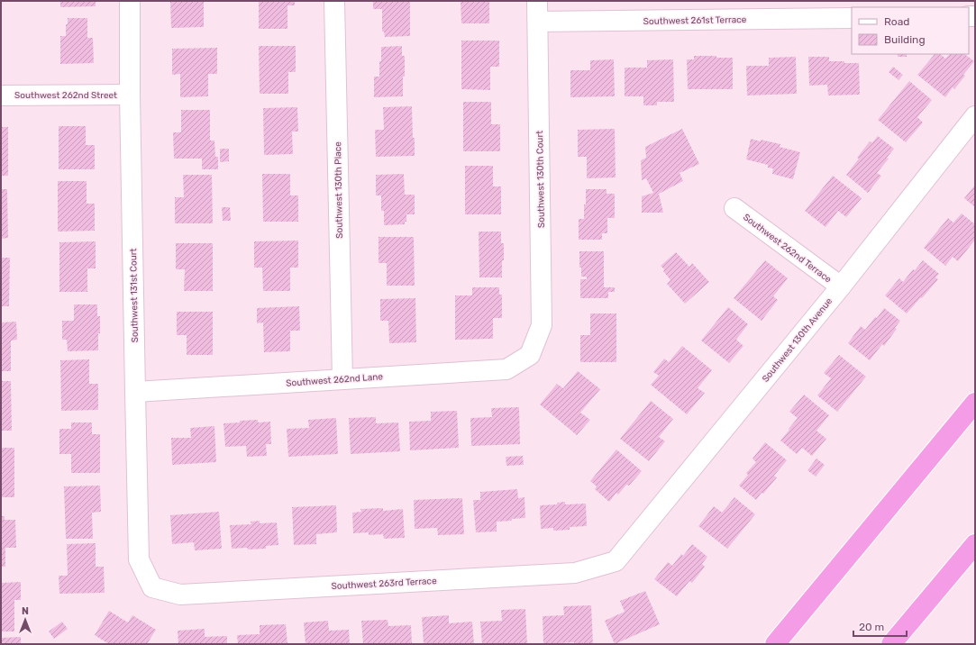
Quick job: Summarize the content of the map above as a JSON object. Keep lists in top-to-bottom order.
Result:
{
  "streets": {
    "street": [
      "Southwest 261st Terrace",
      "Southwest 262nd Street",
      "Southwest 130th Court",
      "Southwest 130th Place",
      "Southwest 262nd Terrace",
      "Southwest 131st Court",
      "Southwest 130th Avenue",
      "Southwest 262nd Lane",
      "Southwest 263rd Terrace"
    ]
  },
  "crossings": [
    ["Southwest 261st Terrace", "Southwest 130th Court"],
    ["Southwest 262nd Street", "Southwest 131st Court"],
    ["Southwest 130th Court", "Southwest 262nd Lane"],
    ["Southwest 130th Place", "Southwest 262nd Lane"],
    ["Southwest 262nd Terrace", "Southwest 130th Avenue"],
    ["Southwest 131st Court", "Southwest 262nd Lane"],
    ["Southwest 131st Court", "Southwest 263rd Terrace"],
    ["Southwest 130th Avenue", "Southwest 263rd Terrace"]
  ],
  "legend": ["Road", "Building"],
  "scale_bar": "20 m",
  "north": "top"
}
